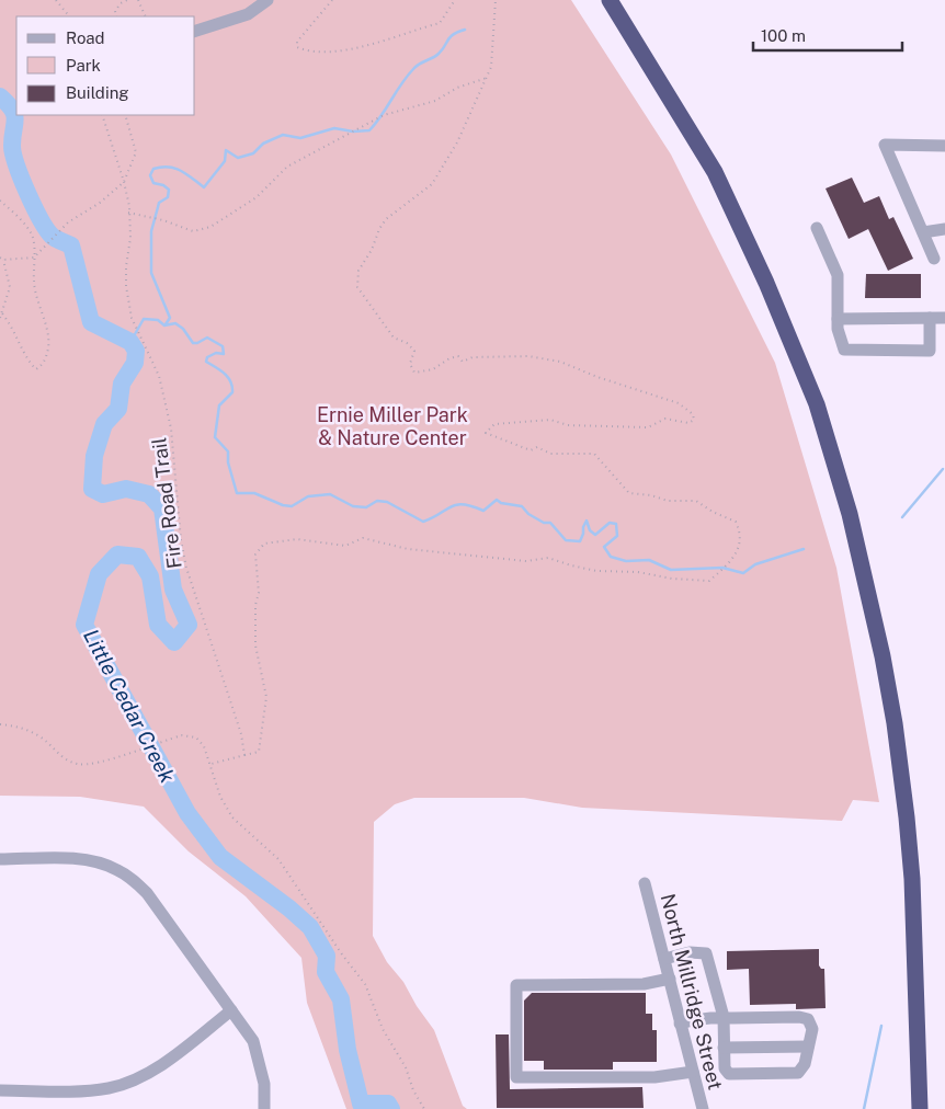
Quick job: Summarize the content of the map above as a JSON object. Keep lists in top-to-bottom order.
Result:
{
  "streets": {
    "street": ["North Millridge Street"],
    "path": ["Fire Road Trail"]
  },
  "water": ["Little Cedar Creek"],
  "parks": ["Ernie Miller Park & Nature Center"],
  "legend": ["Road", "Park", "Building"],
  "scale_bar": "100 m"
}
